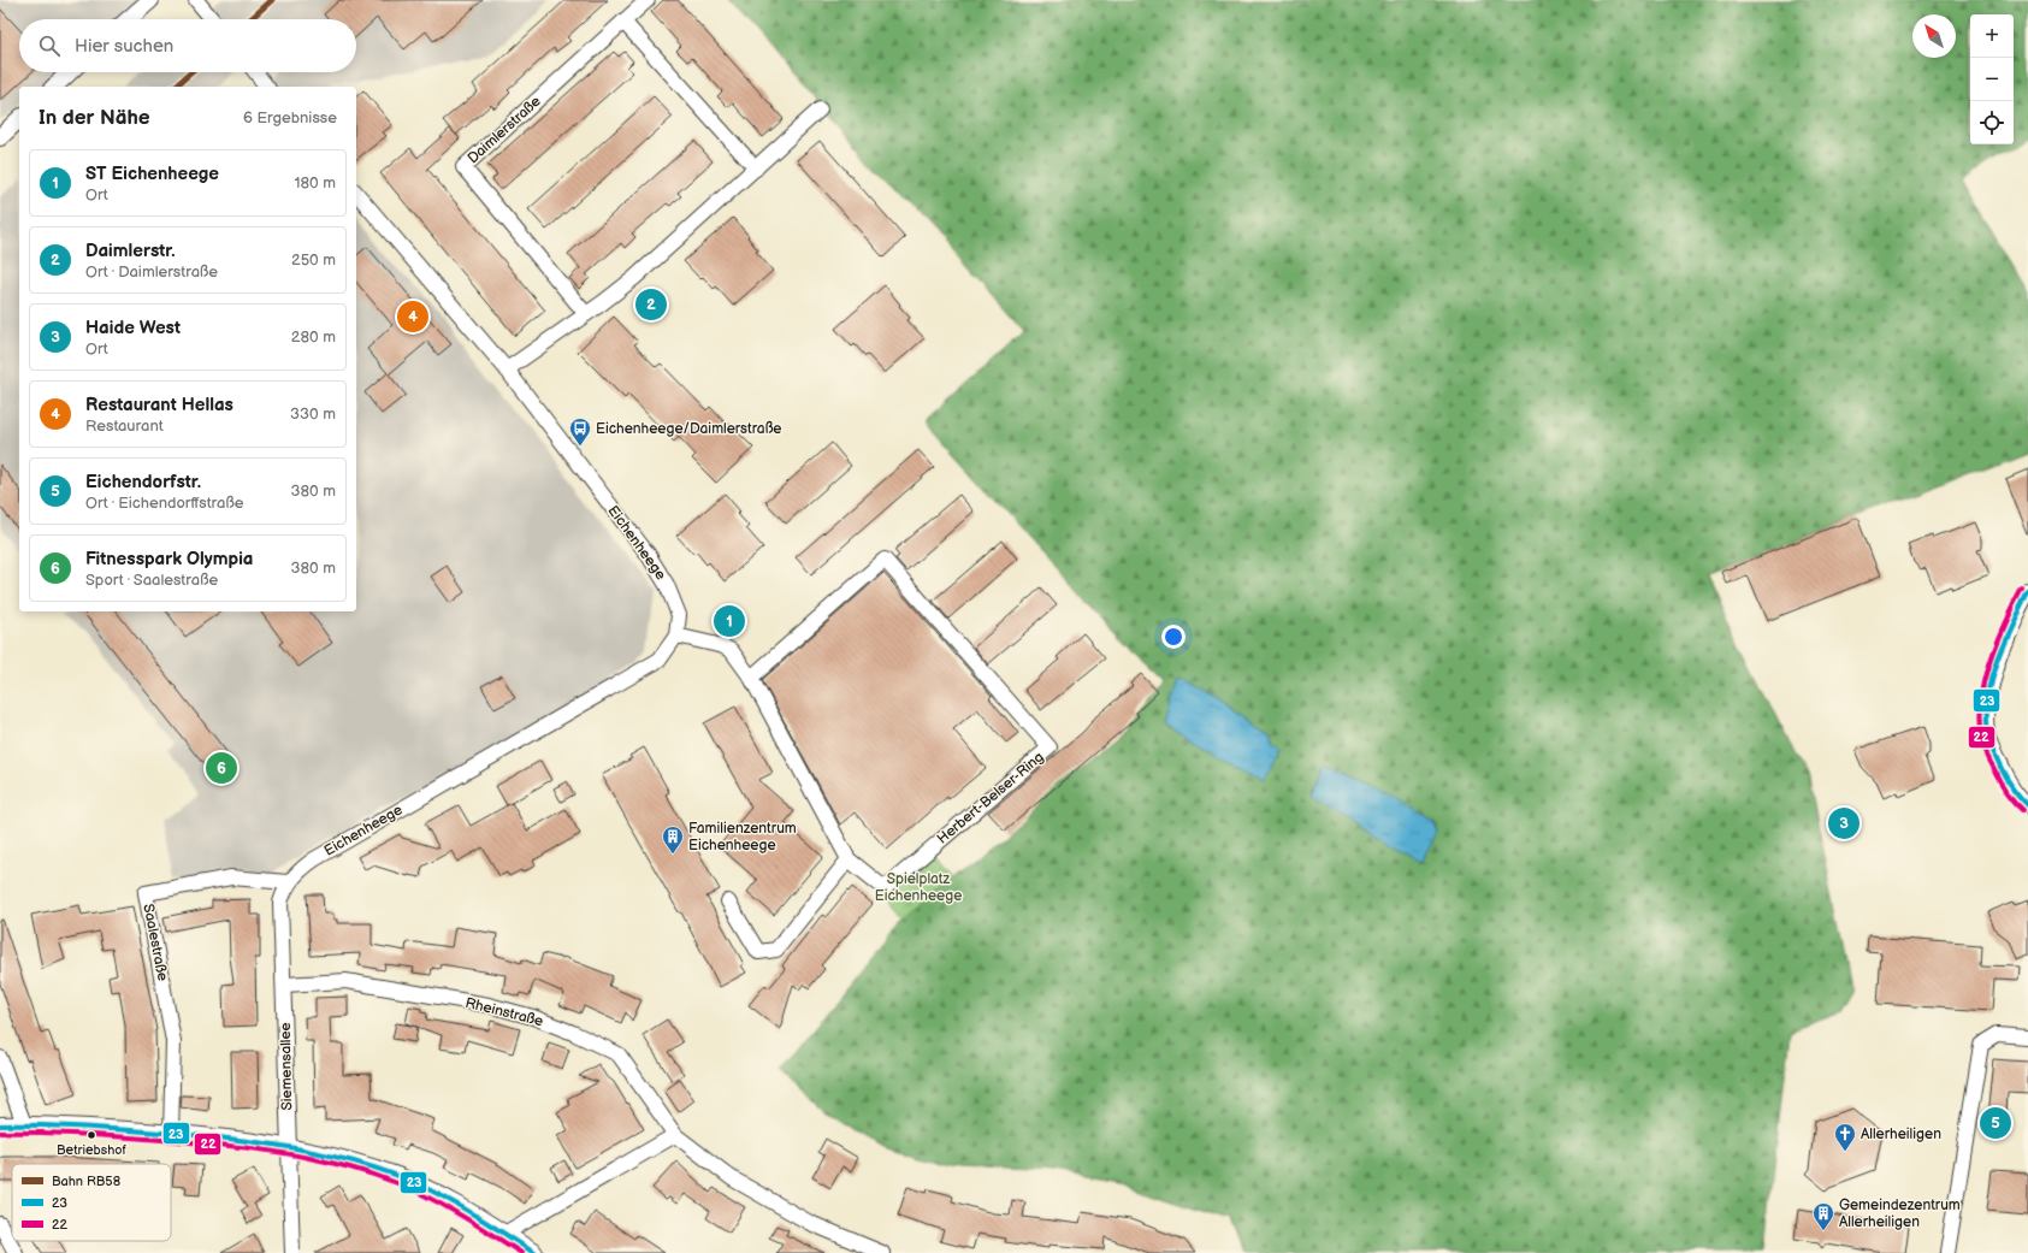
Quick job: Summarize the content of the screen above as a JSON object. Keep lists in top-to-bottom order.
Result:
{
  "streets": {
    "street": [
      "Daimlerstraße",
      "Eichenheege",
      "Herbert-Belser-Ring",
      "Saalestraße",
      "Rheinstraße",
      "Siemensallee"
    ]
  },
  "crossings": [
    ["Eichenheege", "Herbert-Belser-Ring"],
    ["Eichenheege", "Saalestraße"],
    ["Eichenheege", "Siemensallee"],
    ["Saalestraße", "Siemensallee"],
    ["Rheinstraße", "Siemensallee"]
  ],
  "parks": ["Spielplatz Eichenheege"],
  "places": {
    "bus stop": ["Eichenheege/Daimlerstraße"],
    "building": ["Familienzentrum Eichenheege", "Gemeindezentrum Allerheiligen"],
    "other": ["Betriebshof"],
    "church": ["Allerheiligen"]
  },
  "lines": ["rail line RB58", "transit line 22", "transit line 23"],
  "legend": ["Bahn RB58", "23", "22"],
  "north": "top left",
  "page": {
    "map_buttons": ["+", "−"],
    "search": "Hier suchen",
    "heading": ["In der Nähe", "6 Ergebnisse"],
    "list": [
      {
        "mark": "1",
        "name": "ST Eichenheege",
        "note": "Ort",
        "value": "180 m"
      },
      {
        "mark": "2",
        "name": "Daimlerstr.",
        "note": "Ort · Daimlerstraße",
        "value": "250 m"
      },
      {
        "mark": "3",
        "name": "Haide West",
        "note": "Ort",
        "value": "280 m"
      },
      {
        "mark": "4",
        "name": "Restaurant Hellas",
        "note": "Restaurant",
        "value": "330 m"
      },
      {
        "mark": "5",
        "name": "Eichendorfstr.",
        "note": "Ort · Eichendorffstraße",
        "value": "380 m"
      },
      {
        "mark": "6",
        "name": "Fitnesspark Olympia",
        "note": "Sport · Saalestraße",
        "value": "380 m"
      }
    ],
    "pins": [
      "2",
      "4",
      "1",
      "6",
      "3",
      "5"
    ]
  }
}
